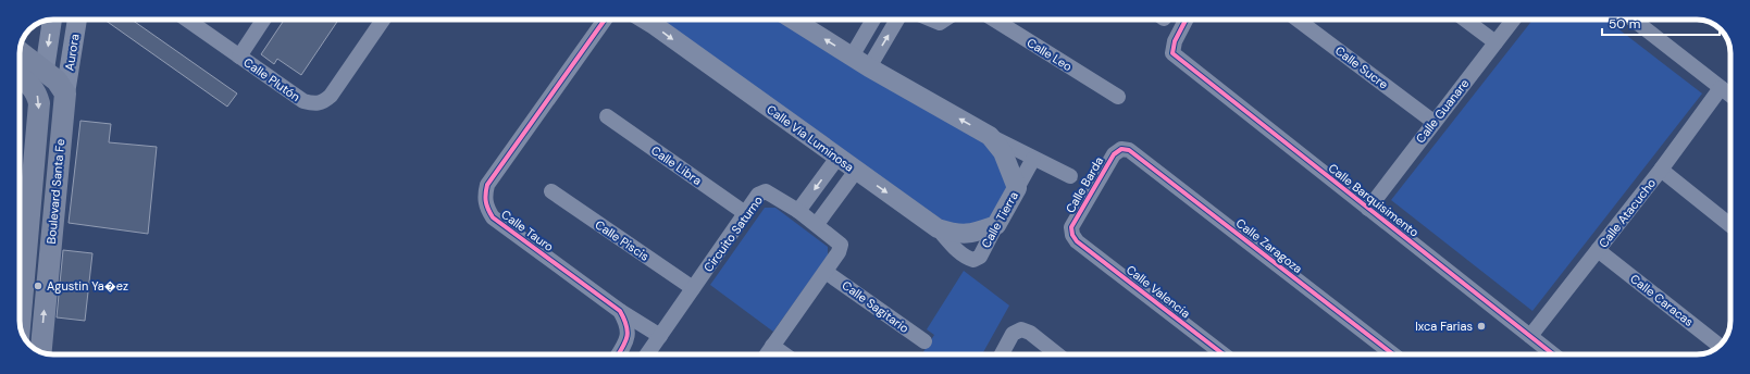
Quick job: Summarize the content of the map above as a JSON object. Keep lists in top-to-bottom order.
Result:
{
  "streets": {
    "main road": ["Boulevard Santa Fe"],
    "street": [
      "Aurora",
      "Calle Leo",
      "Calle Sucre",
      "Calle Plutón",
      "Calle Guanare",
      "Calle Vía Luminosa",
      "Calle Libra",
      "Calle Barda",
      "Calle Barquisimento",
      "Calle Atacucho",
      "Calle Tierra",
      "Calle Tauro",
      "Circuito Saturno",
      "Calle Piscis",
      "Calle Zaragoza",
      "Calle Valencia",
      "Calle Caracas",
      "Calle Sagitario"
    ]
  },
  "crossings": [
    ["Aurora", "Boulevard Santa Fe"],
    ["Calle Sucre", "Calle Guanare"],
    ["Calle Guanare", "Calle Barquisimento"],
    ["Calle Vía Luminosa", "Calle Tierra"],
    ["Calle Libra", "Circuito Saturno"],
    ["Calle Barda", "Calle Zaragoza"],
    ["Calle Barda", "Calle Valencia"],
    ["Calle Barquisimento", "Calle Atacucho"],
    ["Calle Atacucho", "Calle Caracas"],
    ["Calle Tauro", "Circuito Saturno"],
    ["Circuito Saturno", "Calle Piscis"],
    ["Circuito Saturno", "Calle Sagitario"]
  ],
  "places": ["Agustin Ya�ez", "Ixca Farias"],
  "scale_bar": "50 m"
}
